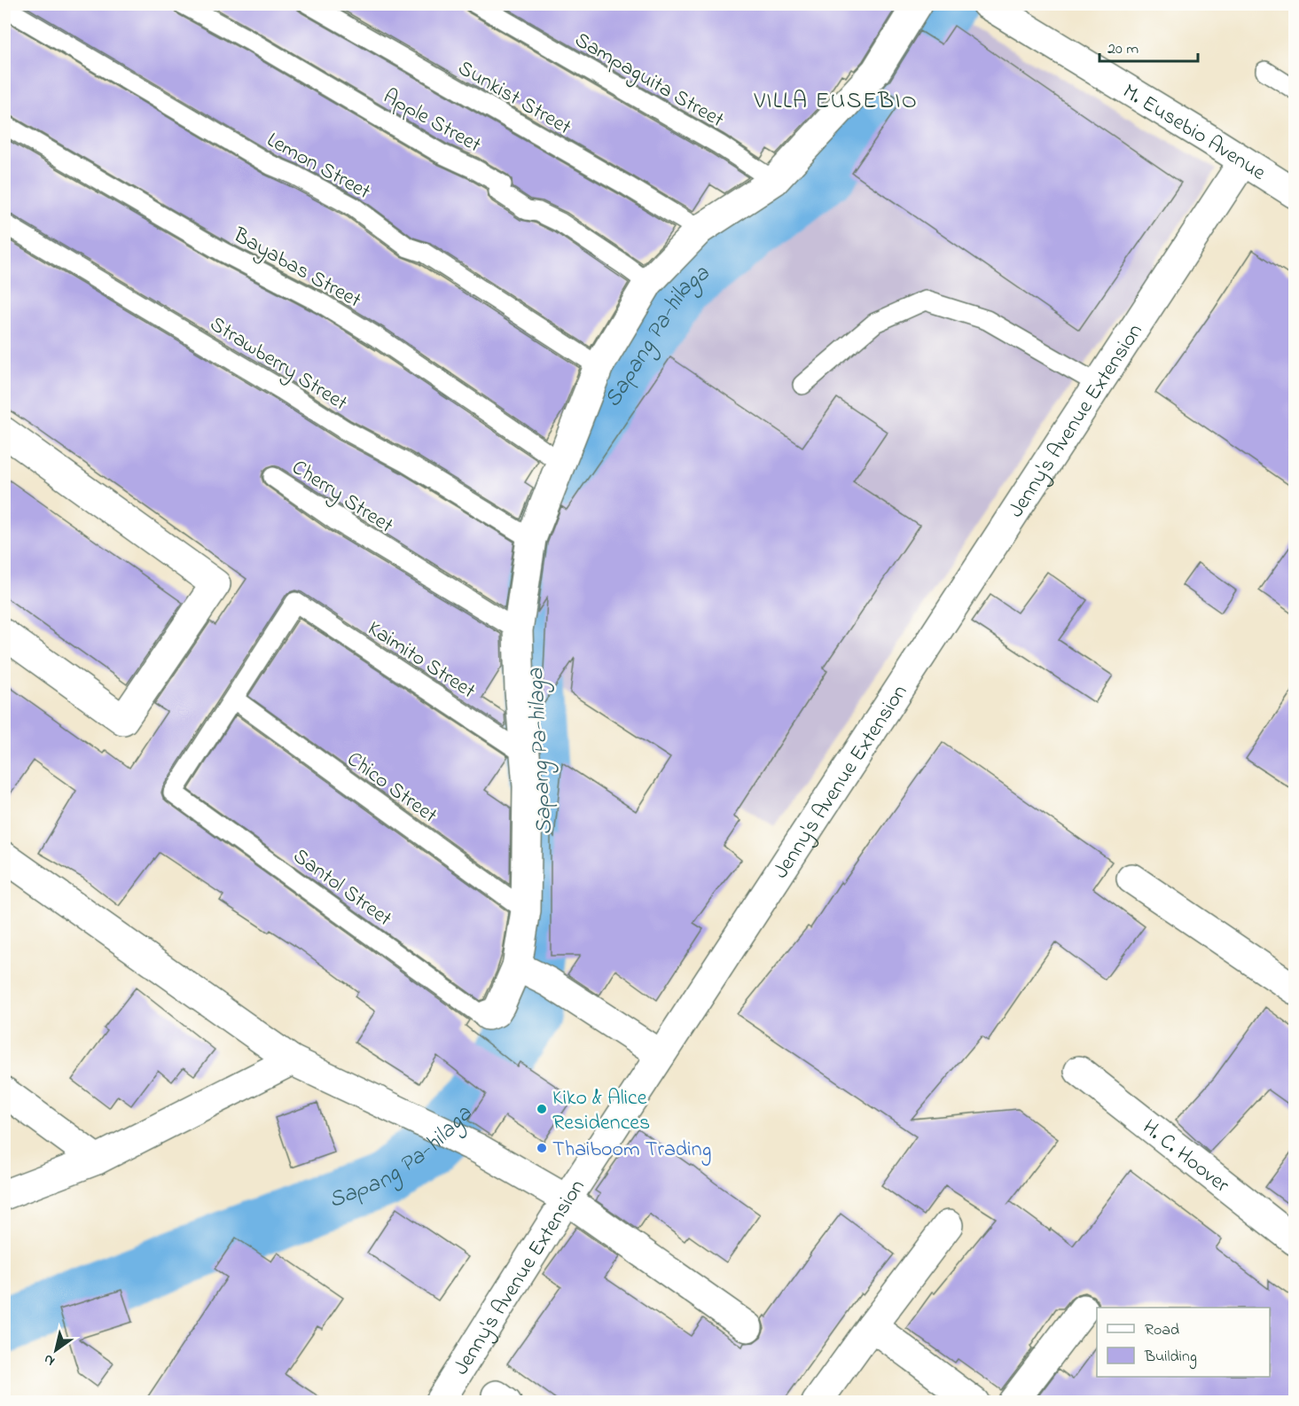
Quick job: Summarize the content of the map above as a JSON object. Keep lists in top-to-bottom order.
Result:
{
  "streets": {
    "street": ["M. Eusebio Avenue", "Jenny's Avenue Extension", "H. C. Hoover"],
    "lane": [
      "Sampaguita Street",
      "Sunkist Street",
      "Apple Street",
      "Lemon Street",
      "Bayabas Street",
      "Strawberry Street",
      "Cherry Street",
      "Kaimito Street",
      "Chico Street",
      "Santol Street"
    ]
  },
  "crossings": [
    ["M. Eusebio Avenue", "Jenny's Avenue Extension"],
    ["Kaimito Street", "Chico Street"],
    ["Kaimito Street", "Santol Street"],
    ["Chico Street", "Santol Street"]
  ],
  "districts": ["VILLA EUSEBIO"],
  "water": ["Sapang Pa-hilaga"],
  "places": ["Kiko & Alice Residences", "Thaiboom Trading"],
  "legend": ["Road", "Building"],
  "scale_bar": "20 m",
  "north": "bottom left"
}
